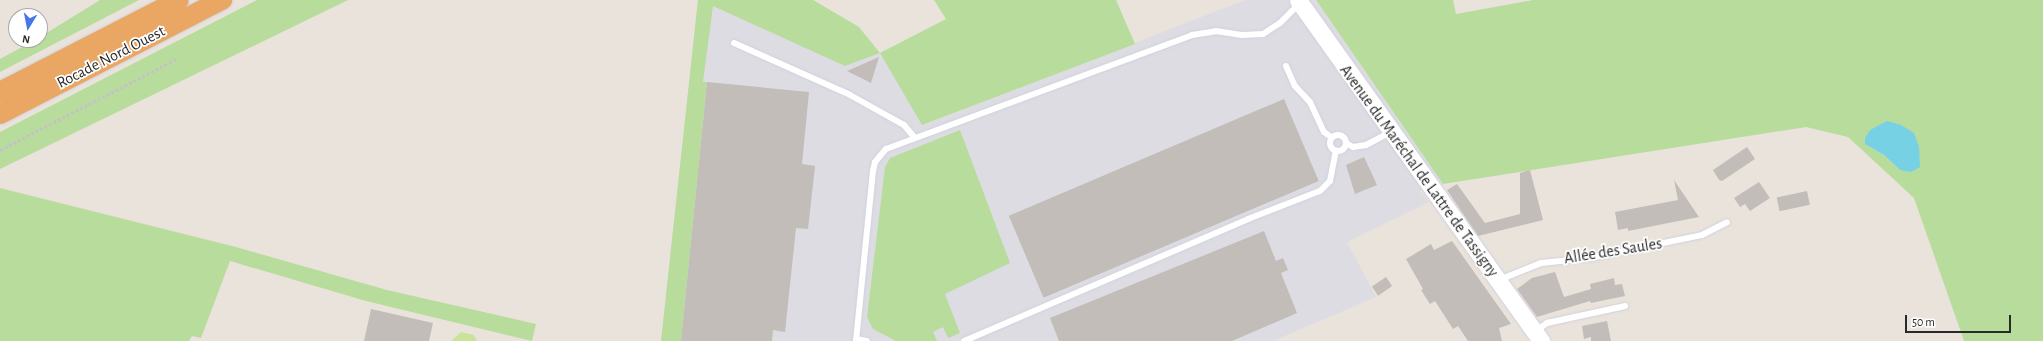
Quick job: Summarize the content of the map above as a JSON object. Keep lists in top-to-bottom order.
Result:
{
  "streets": {
    "highway": ["Rocade Nord Ouest"],
    "main road": ["Avenue du Maréchal de Lattre de Tassigny"],
    "lane": ["Allée des Saules"]
  },
  "crossings": [
    ["Avenue du Maréchal de Lattre de Tassigny", "Allée des Saules"]
  ],
  "scale_bar": "50 m",
  "north": "bottom"
}
